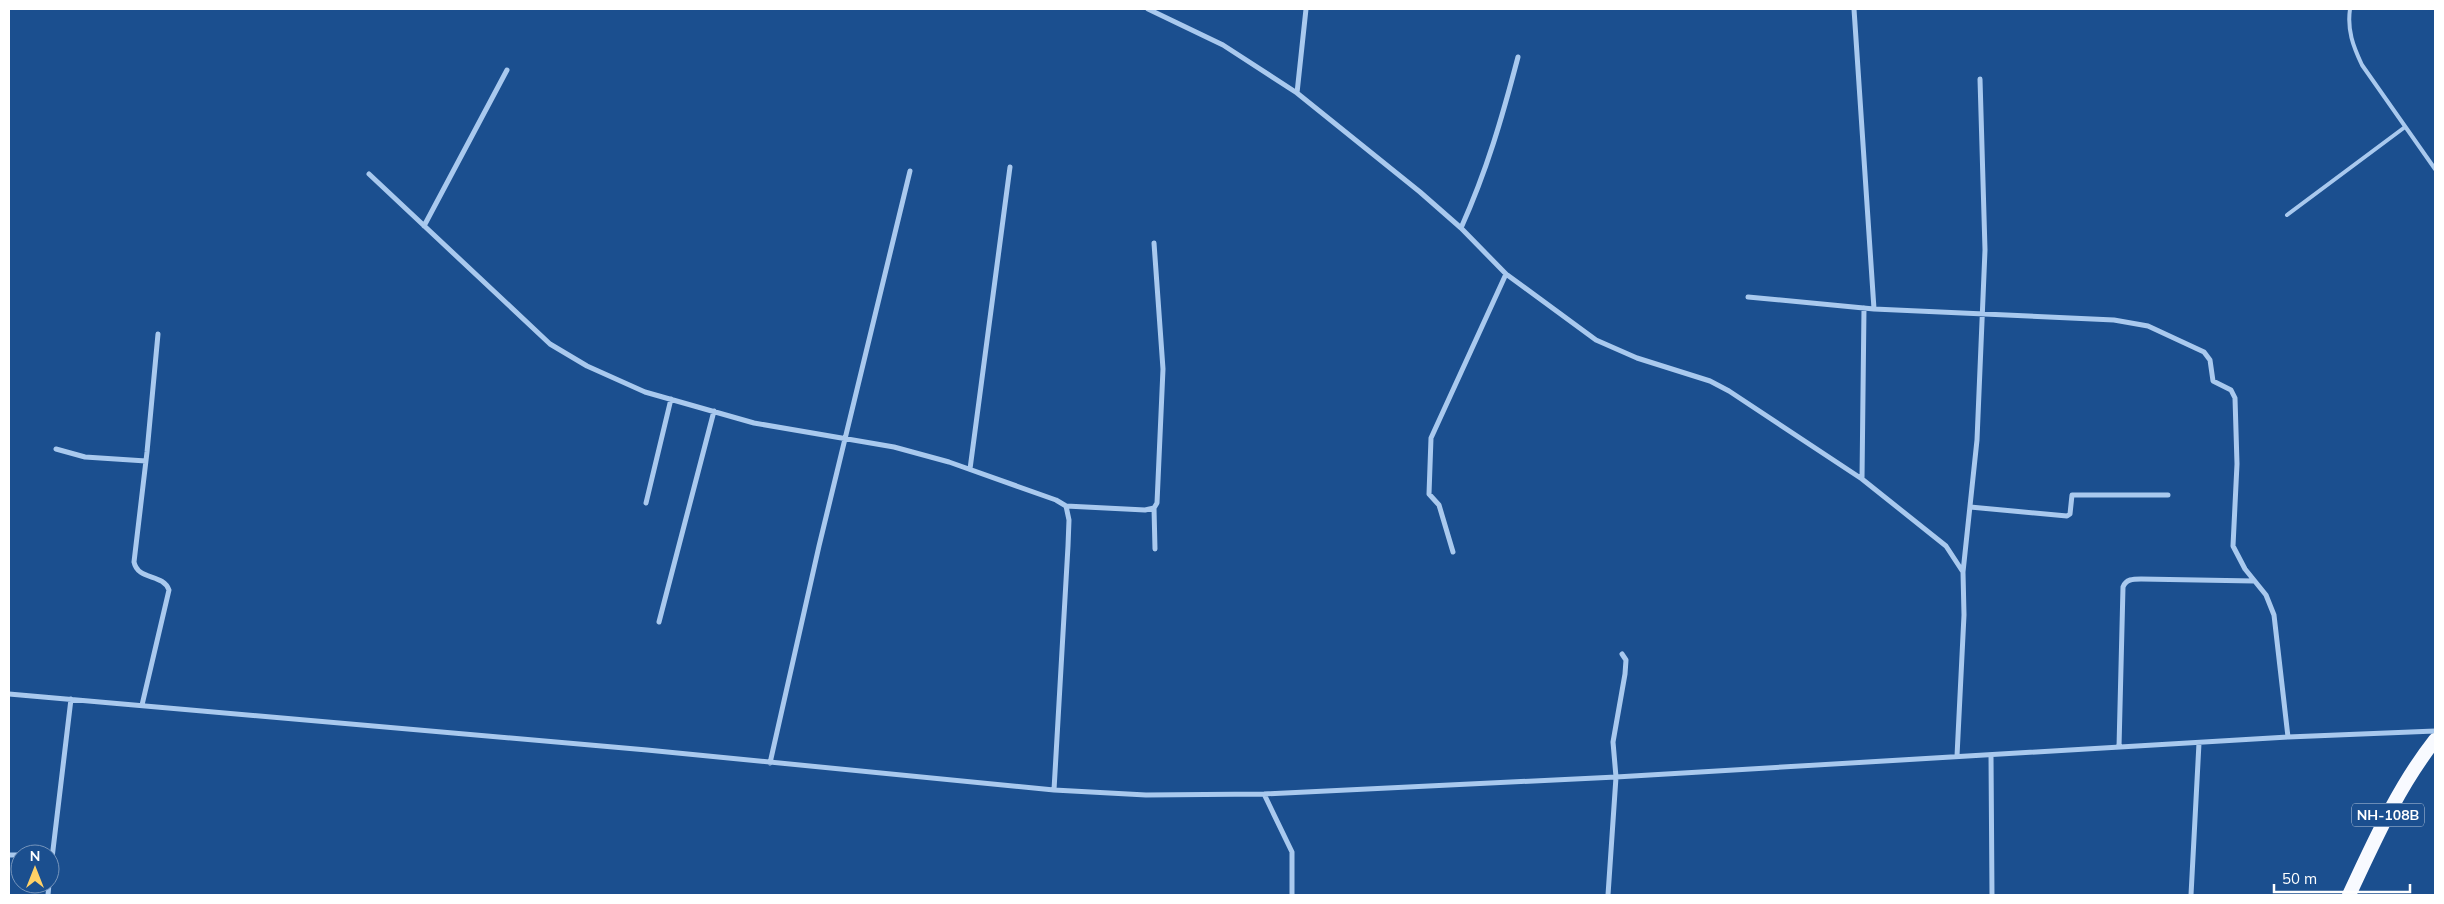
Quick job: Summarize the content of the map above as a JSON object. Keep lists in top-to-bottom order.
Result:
{
  "streets": {
    "highway": ["NH-108B"]
  },
  "scale_bar": "50 m",
  "north": "top"
}
